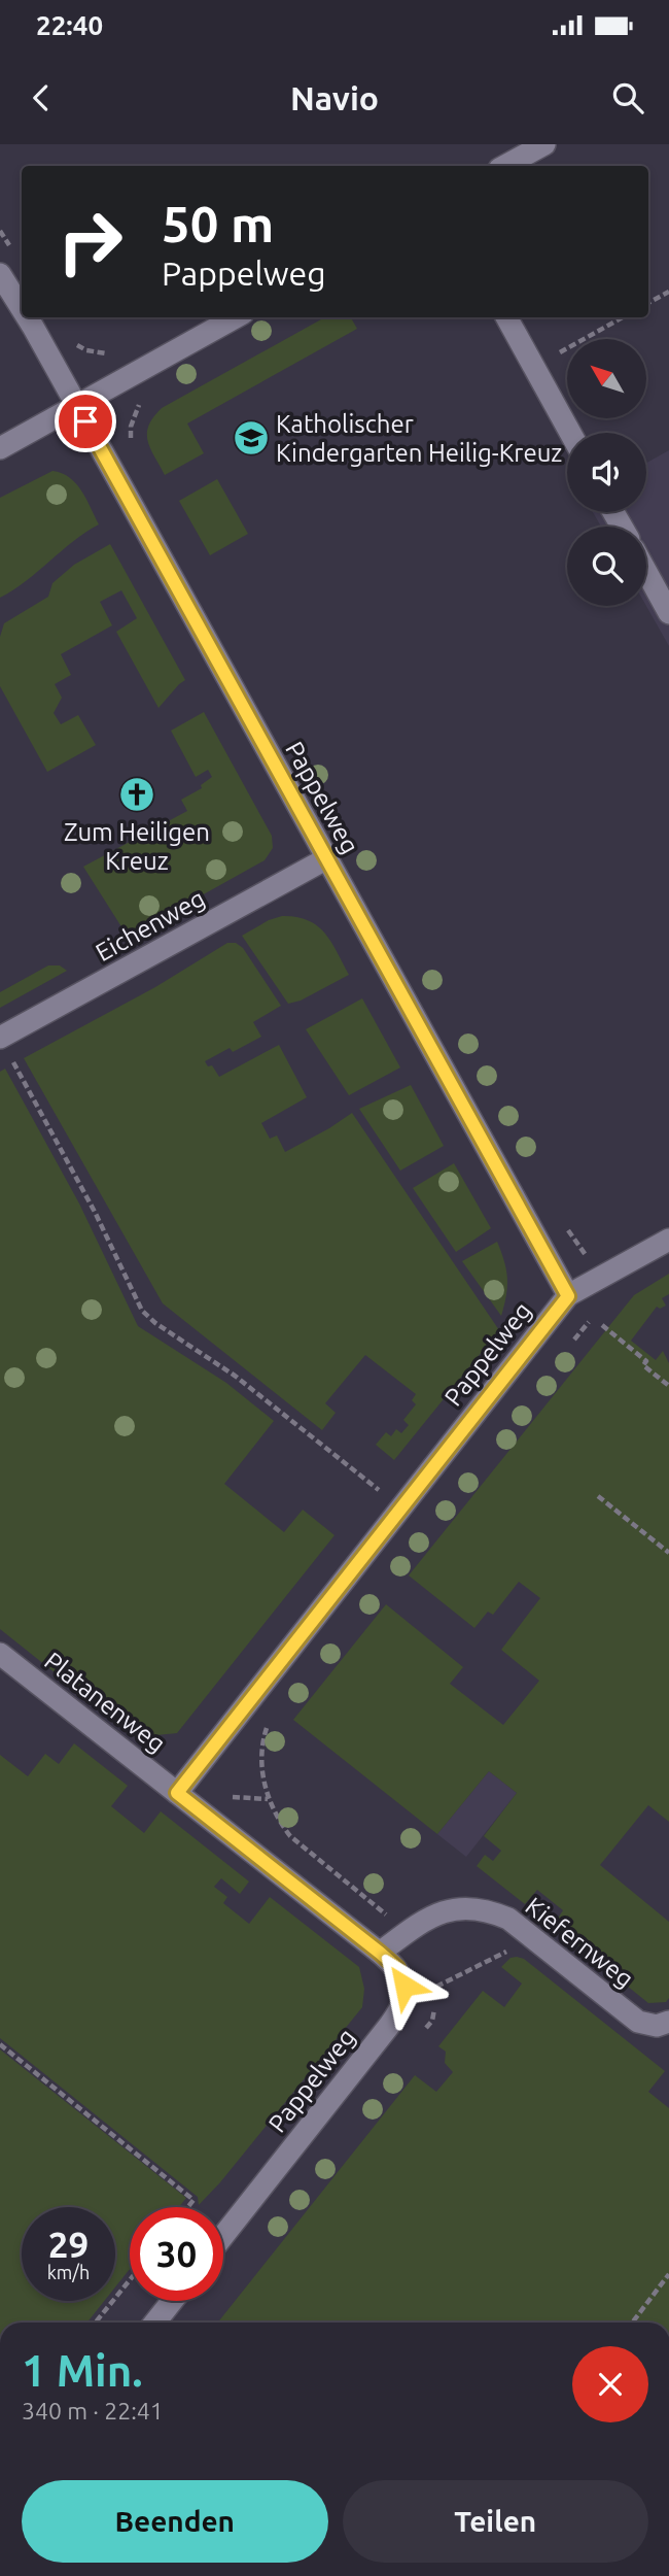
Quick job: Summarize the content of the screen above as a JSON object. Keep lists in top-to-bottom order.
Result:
{
  "streets": {
    "street": [
      "Pappelweg",
      "Eichenweg",
      "Platanenweg",
      "Kiefernweg"
    ]
  },
  "crossings": [
    ["Pappelweg", "Eichenweg"],
    ["Pappelweg", "Platanenweg"],
    ["Pappelweg", "Kiefernweg"]
  ],
  "places": {
    "school or university": ["Katholischer Kindergarten Heilig-Kreuz"],
    "church": ["Zum Heiligen Kreuz"]
  },
  "north": "top left",
  "page": {
    "status": "22:40",
    "header": "Navio",
    "turn": ["50 m", "Pappelweg"],
    "speed": "29 km/h",
    "limit": "30",
    "heading": ["1 Min.", "340 m · 22:41"],
    "buttons": ["Beenden", "Teilen"]
  }
}
